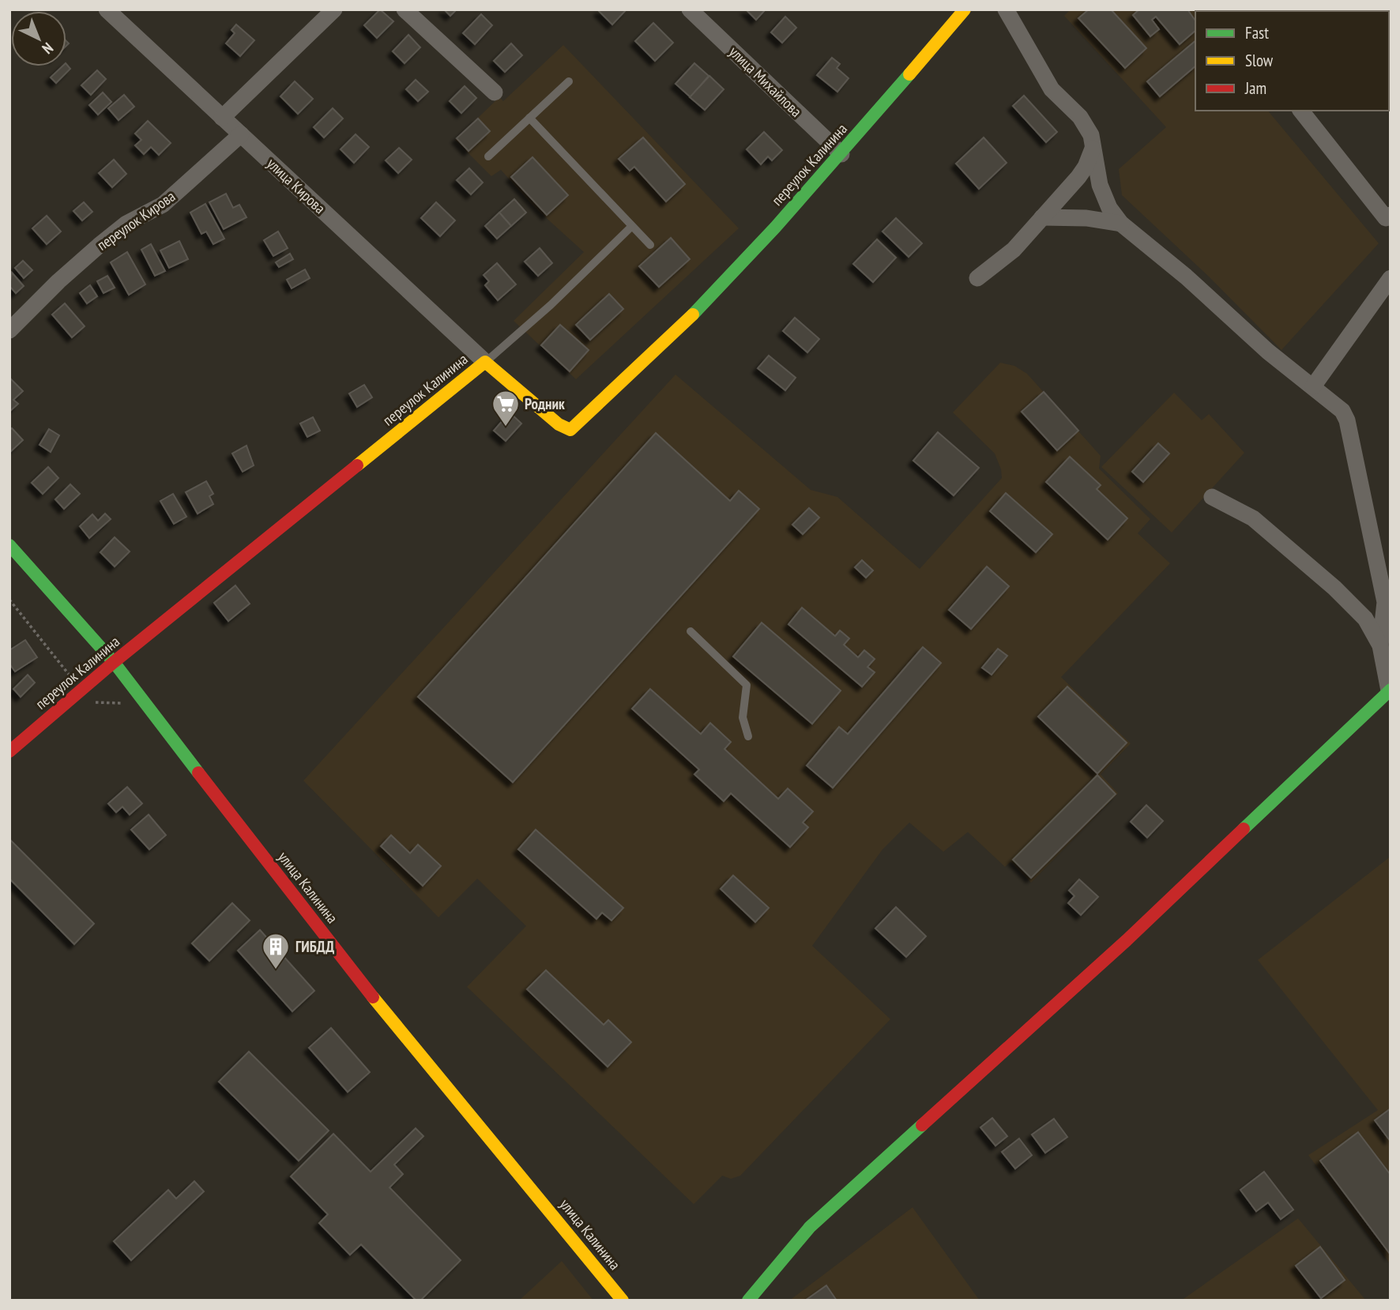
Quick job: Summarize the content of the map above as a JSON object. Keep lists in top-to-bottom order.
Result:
{
  "streets": {
    "street": [
      "улица Михайлова",
      "переулок Калинина",
      "улица Кирова",
      "переулок Кирова",
      "улица Калинина"
    ]
  },
  "crossings": [
    ["улица Михайлова", "переулок Калинина"],
    ["переулок Калинина", "улица Кирова"],
    ["переулок Калинина", "улица Калинина"],
    ["улица Кирова", "переулок Кирова"]
  ],
  "places": {
    "supermarket": ["Родник"],
    "building": ["ГИБДД"]
  },
  "legend": ["Fast", "Slow", "Jam"],
  "north": "bottom right"
}
